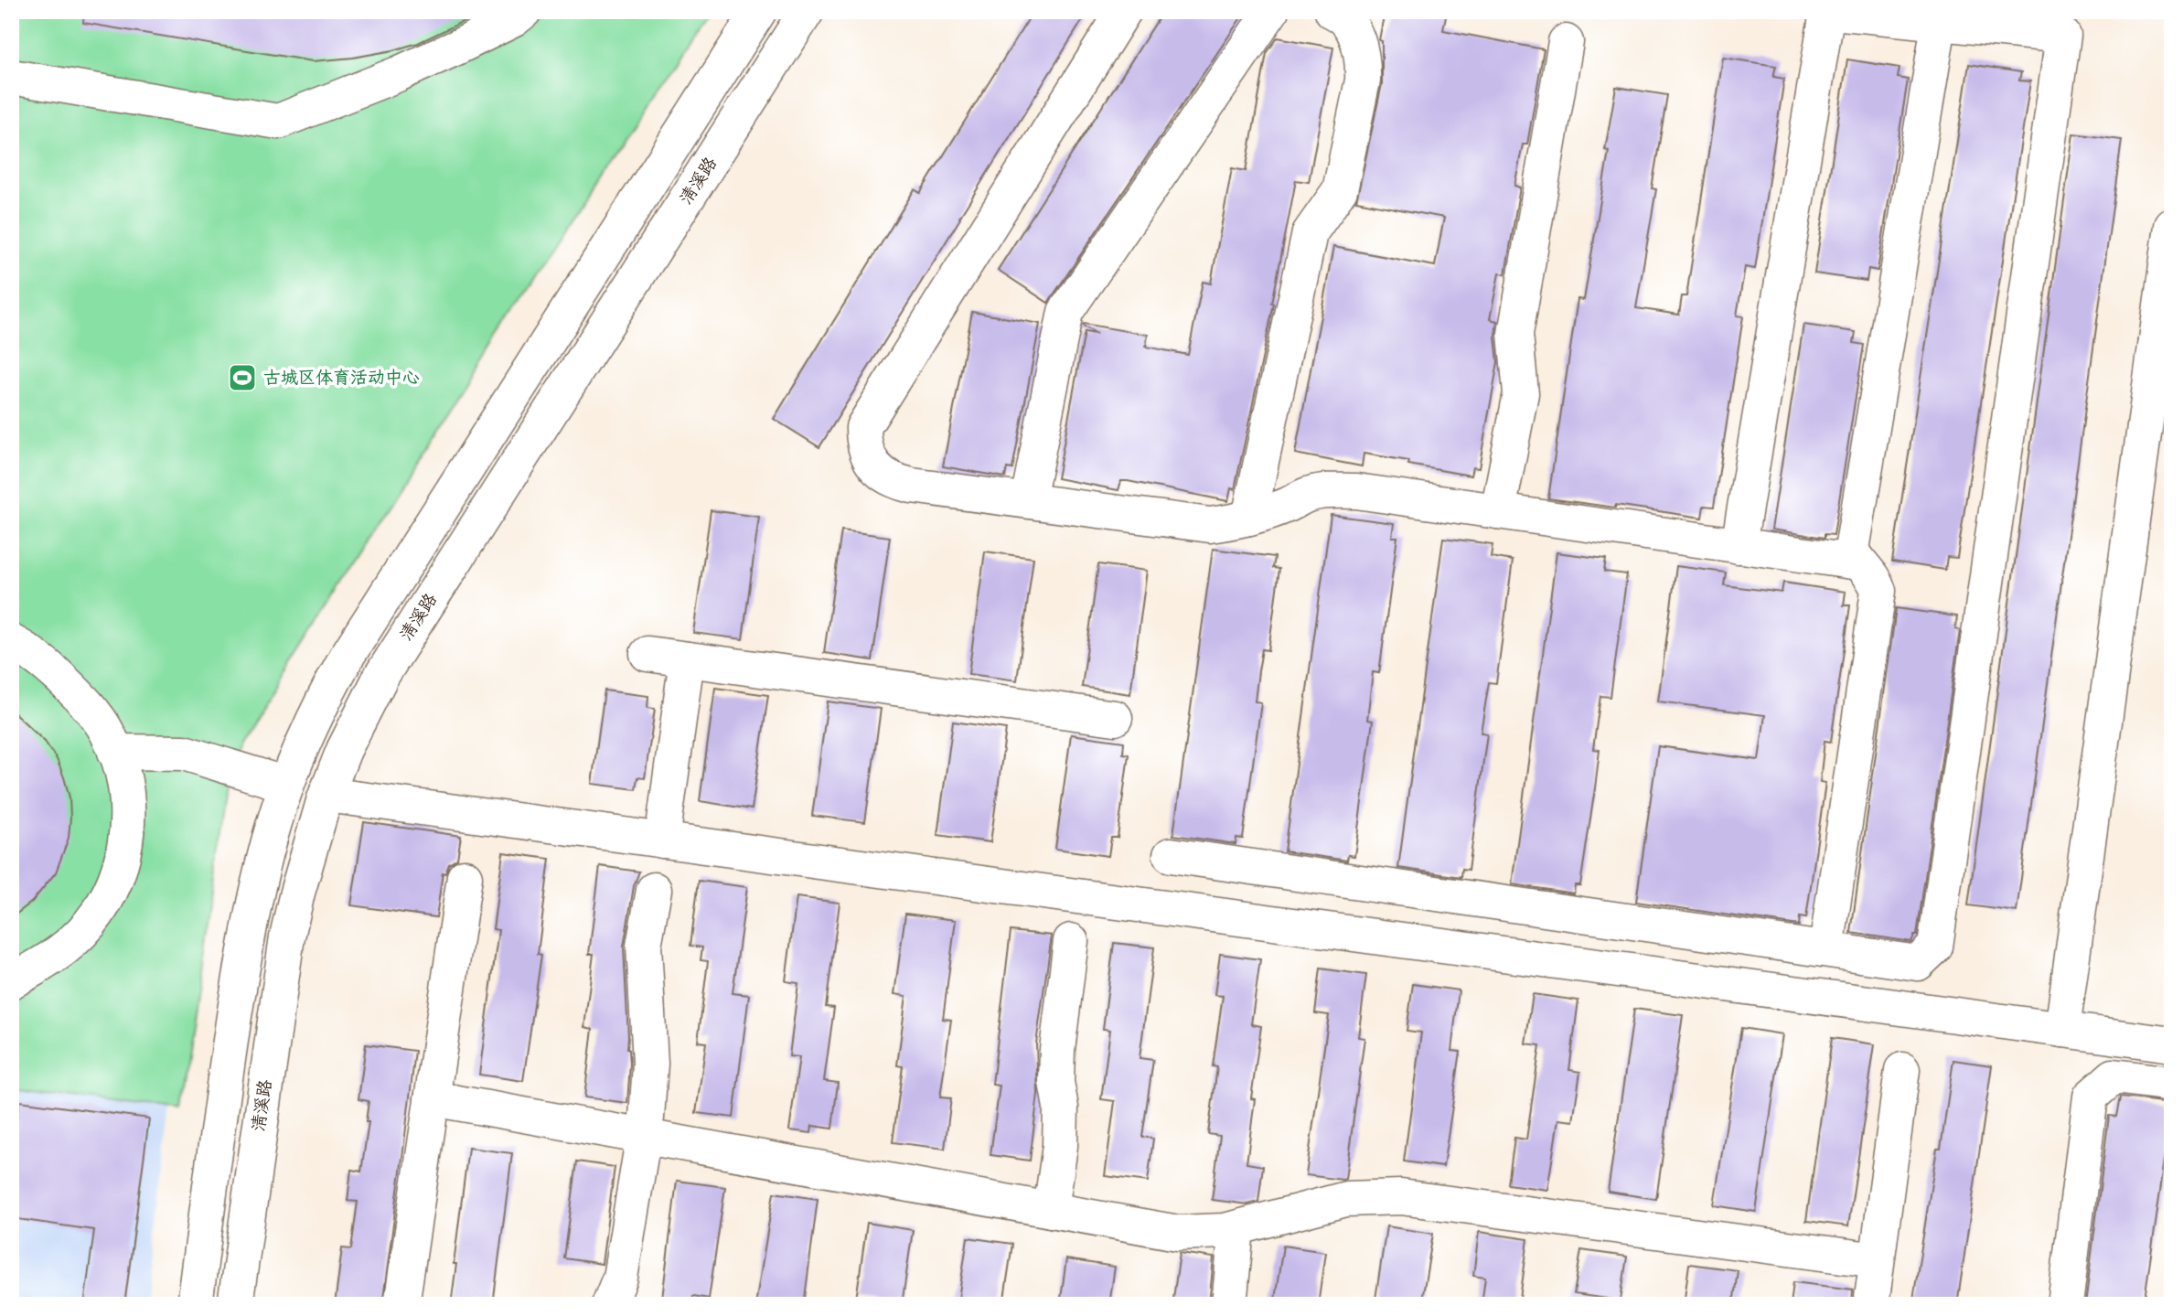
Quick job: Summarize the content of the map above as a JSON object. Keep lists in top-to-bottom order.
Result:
{
  "streets": {
    "street": ["清溪路"]
  },
  "places": {
    "sports": ["古城区体育活动中心"]
  }
}
